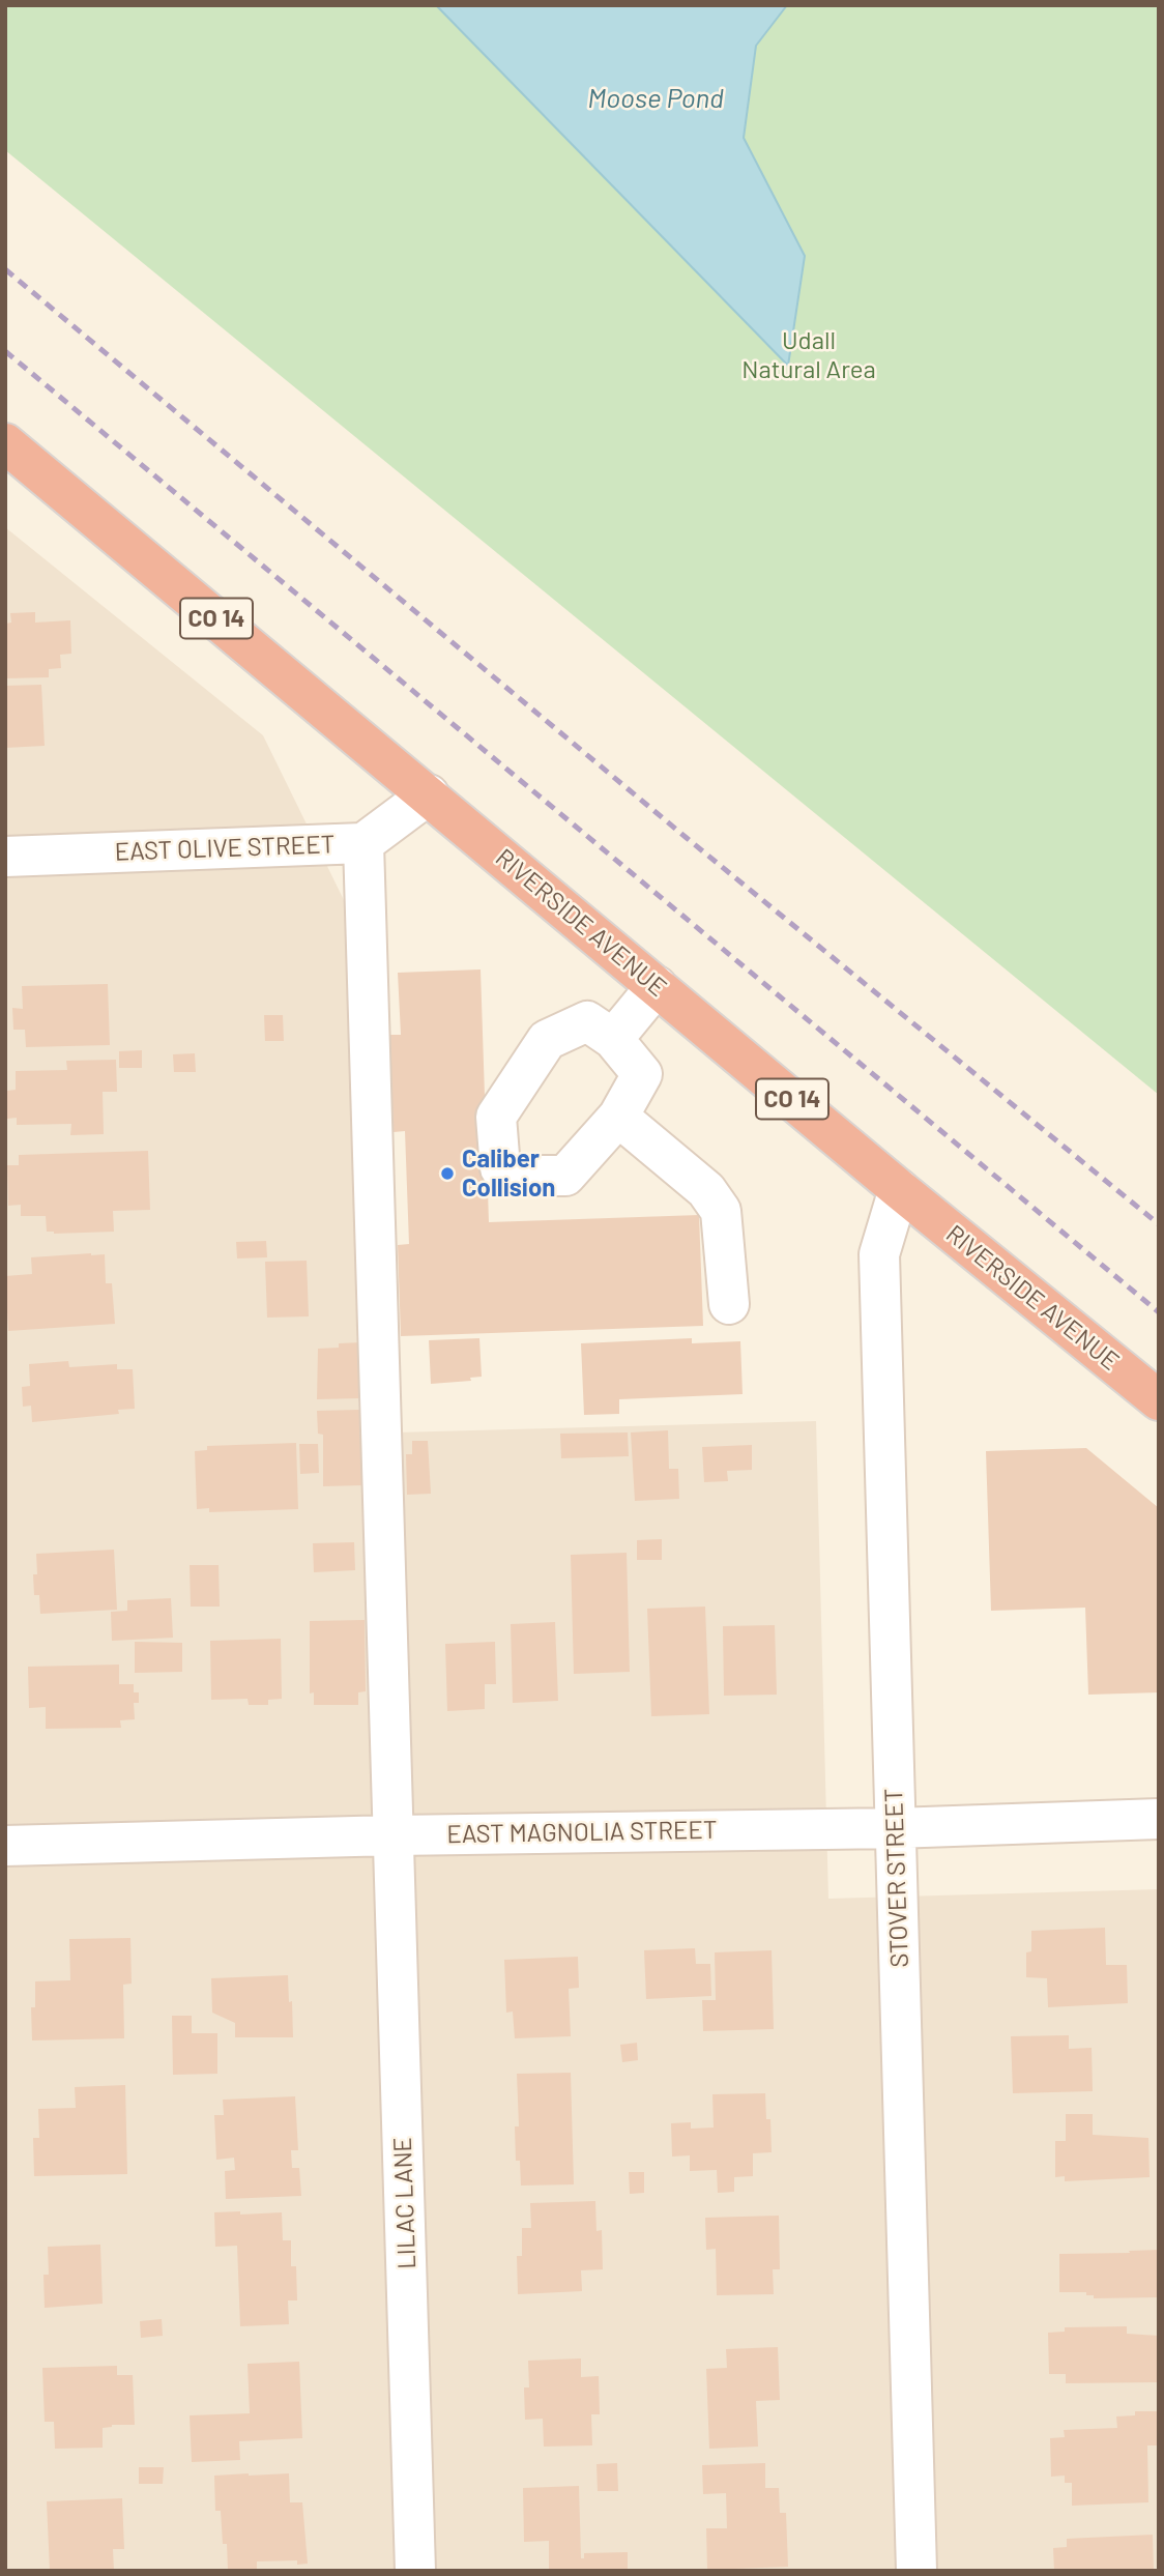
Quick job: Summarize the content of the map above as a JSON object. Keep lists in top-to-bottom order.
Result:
{
  "streets": {
    "highway": ["CO 14", "RIVERSIDE AVENUE"],
    "street": [
      "EAST OLIVE STREET",
      "EAST MAGNOLIA STREET",
      "STOVER STREET",
      "LILAC LANE"
    ]
  },
  "crossings": [
    ["EAST OLIVE STREET", "RIVERSIDE AVENUE"],
    ["EAST OLIVE STREET", "LILAC LANE"],
    ["RIVERSIDE AVENUE", "STOVER STREET"],
    ["EAST MAGNOLIA STREET", "STOVER STREET"],
    ["EAST MAGNOLIA STREET", "LILAC LANE"]
  ],
  "water": ["Moose Pond"],
  "parks": ["Udall Natural Area"],
  "places": ["Caliber Collision"]
}
